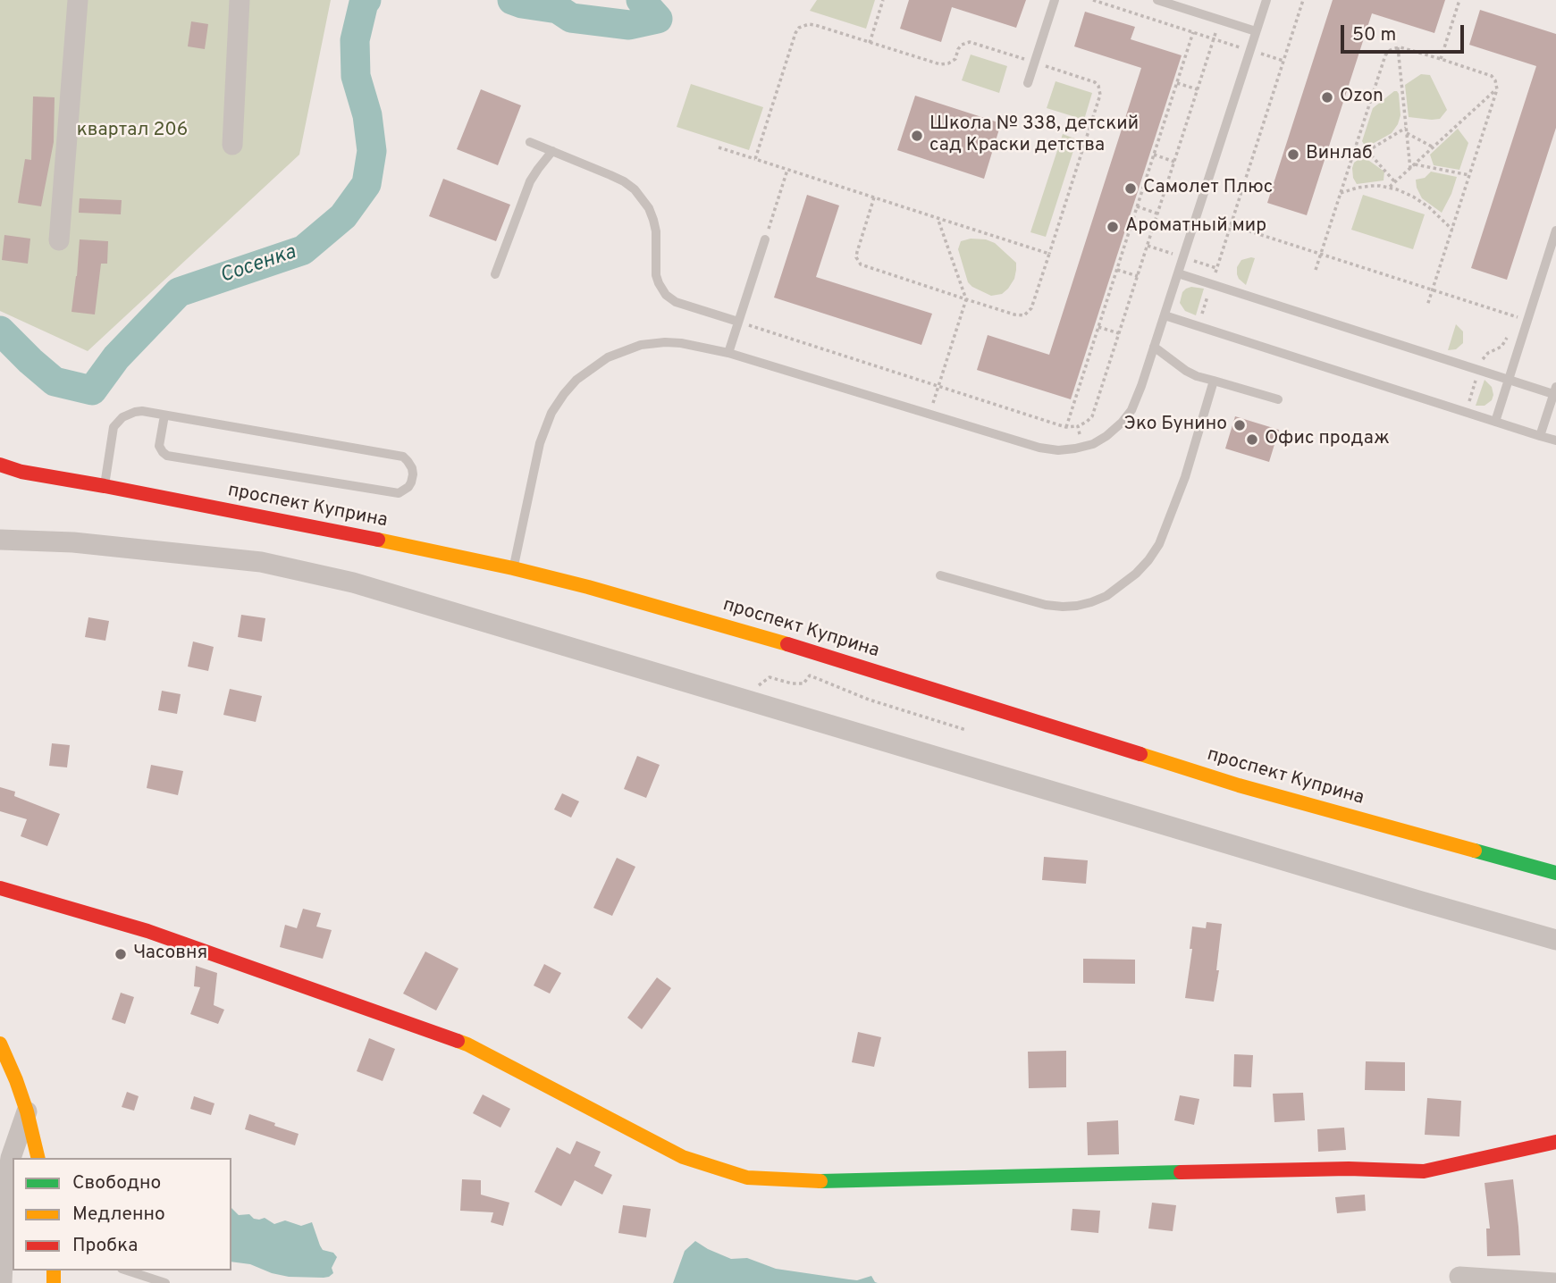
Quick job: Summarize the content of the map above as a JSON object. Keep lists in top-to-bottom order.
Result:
{
  "streets": {
    "main road": ["проспект Куприна"]
  },
  "water": ["Сосенка"],
  "parks": ["квартал 206"],
  "places": [
    "Ozon",
    "Школа № 338, детский сад Краски детства",
    "Винлаб",
    "Самолет Плюс",
    "Ароматный мир",
    "Эко Бунино",
    "Офис продаж",
    "Часовня"
  ],
  "legend": ["Свободно", "Медленно", "Пробка"],
  "scale_bar": "50 m"
}
